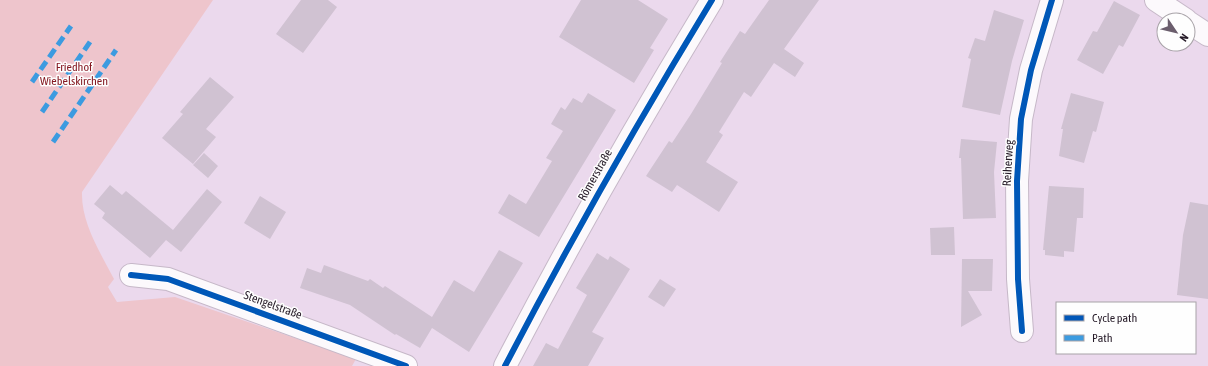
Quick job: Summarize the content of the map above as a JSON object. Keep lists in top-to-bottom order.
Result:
{
  "streets": {
    "street": ["Reiherweg", "Römerstraße", "Stengelstraße"]
  },
  "parks": ["Friedhof Wiebelskirchen"],
  "legend": ["Cycle path", "Path"],
  "north": "bottom right"
}
